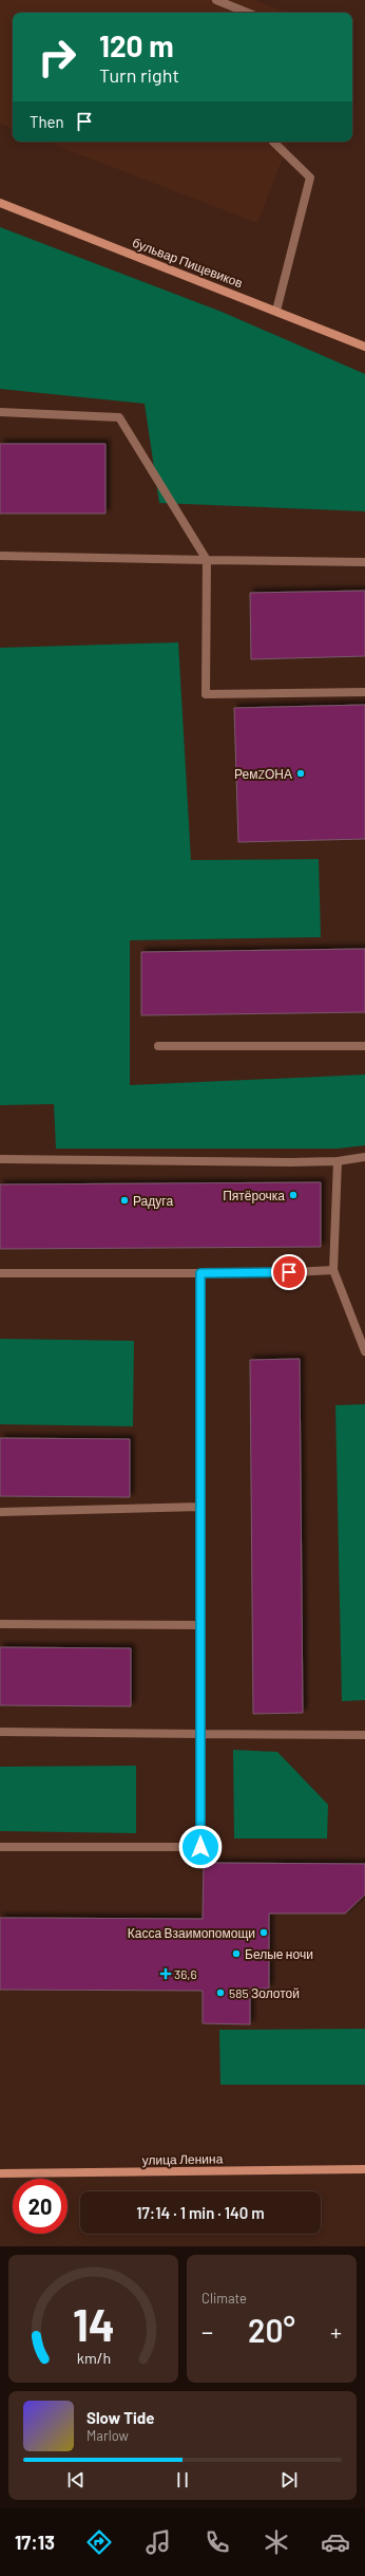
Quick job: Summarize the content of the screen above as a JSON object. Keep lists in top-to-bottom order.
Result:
{
  "streets": {
    "main road": ["бульвар Пищевиков", "улица Ленина"]
  },
  "places": {
    "other": [
      "РемZОНА",
      "Пятёрочка",
      "Радуга",
      "Касса Взаимопомощи",
      "Белые ночи",
      "585 Золотой"
    ],
    "health": ["36,6"]
  },
  "page": {
    "turn": ["120 m", "Turn right"],
    "then": "Then",
    "limit": "20",
    "trip": "17:14 · 1 min · 140 m",
    "tile": "Climate",
    "heat": ["−", "20°", "+"],
    "song": ["Slow Tide", "Marlow"],
    "tabs": "17:13",
    "gauge": ["14", "km/h"]
  }
}
